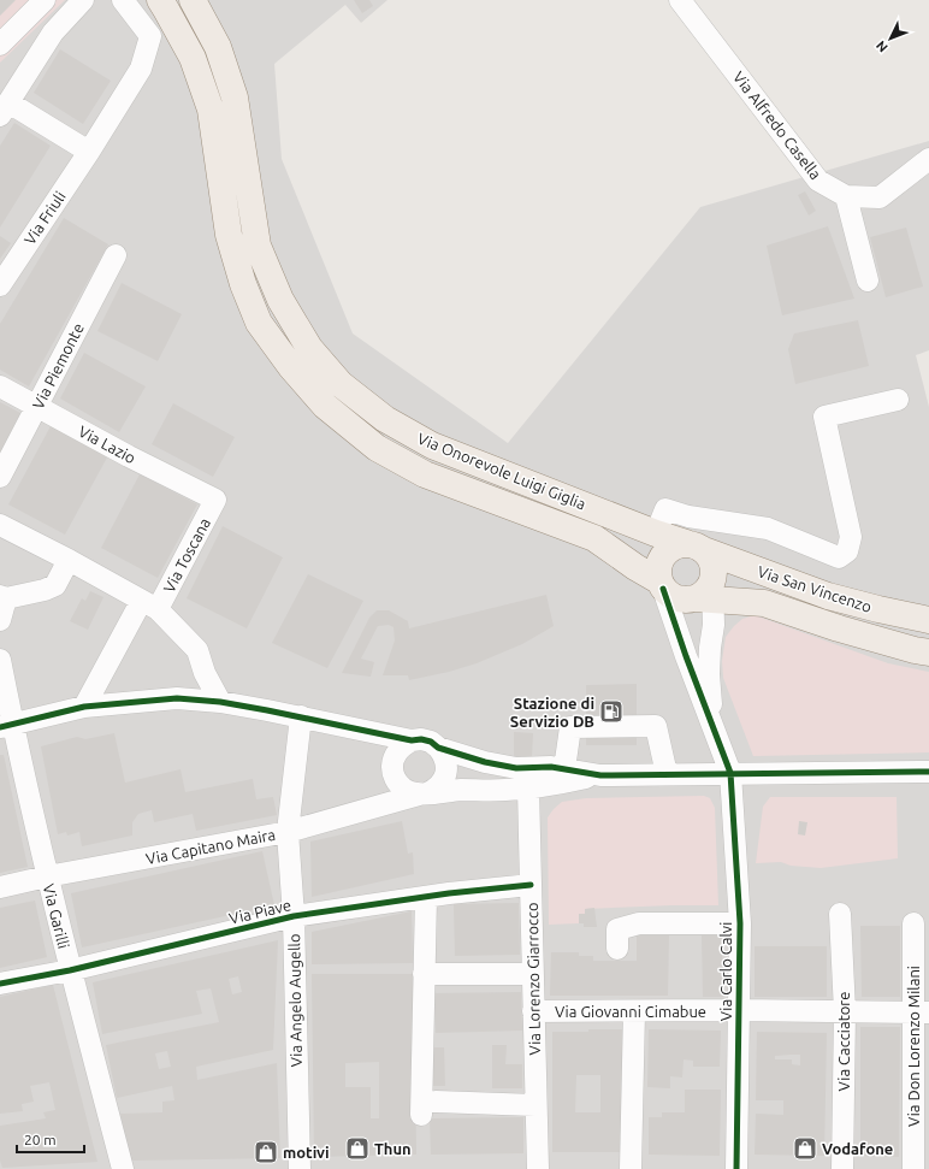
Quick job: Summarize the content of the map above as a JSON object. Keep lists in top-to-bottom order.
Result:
{
  "streets": {
    "main road": ["Via Onorevole Luigi Giglia", "Via San Vincenzo"],
    "street": [
      "Via Alfredo Casella",
      "Via Friuli",
      "Via Piemonte",
      "Via Lazio",
      "Via Toscana",
      "Via Capitano Maira",
      "Via Piave",
      "Via Garilli",
      "Via Carlo Calvi",
      "Via Lorenzo Giarrocco",
      "Via Angelo Augello",
      "Via Giovanni Cimabue",
      "Via Cacciatore",
      "Via Don Lorenzo Milani"
    ]
  },
  "crossings": [
    ["Via Piemonte", "Via Lazio"],
    ["Via Lazio", "Via Toscana"],
    ["Via Onorevole Luigi Giglia", "Via San Vincenzo"],
    ["Via Capitano Maira", "Via Garilli"],
    ["Via Capitano Maira", "Via Lorenzo Giarrocco"],
    ["Via Capitano Maira", "Via Angelo Augello"],
    ["Via Piave", "Via Garilli"],
    ["Via Piave", "Via Lorenzo Giarrocco"],
    ["Via Piave", "Via Angelo Augello"],
    ["Via Carlo Calvi", "Via Giovanni Cimabue"],
    ["Via Lorenzo Giarrocco", "Via Giovanni Cimabue"],
    ["Via Giovanni Cimabue", "Via Cacciatore"],
    ["Via Giovanni Cimabue", "Via Don Lorenzo Milani"]
  ],
  "places": {
    "fuel station": ["Stazione di Servizio DB"],
    "shop": ["Thun", "Vodafone", "motivi"]
  },
  "scale_bar": "20 m",
  "north": "bottom left"
}
